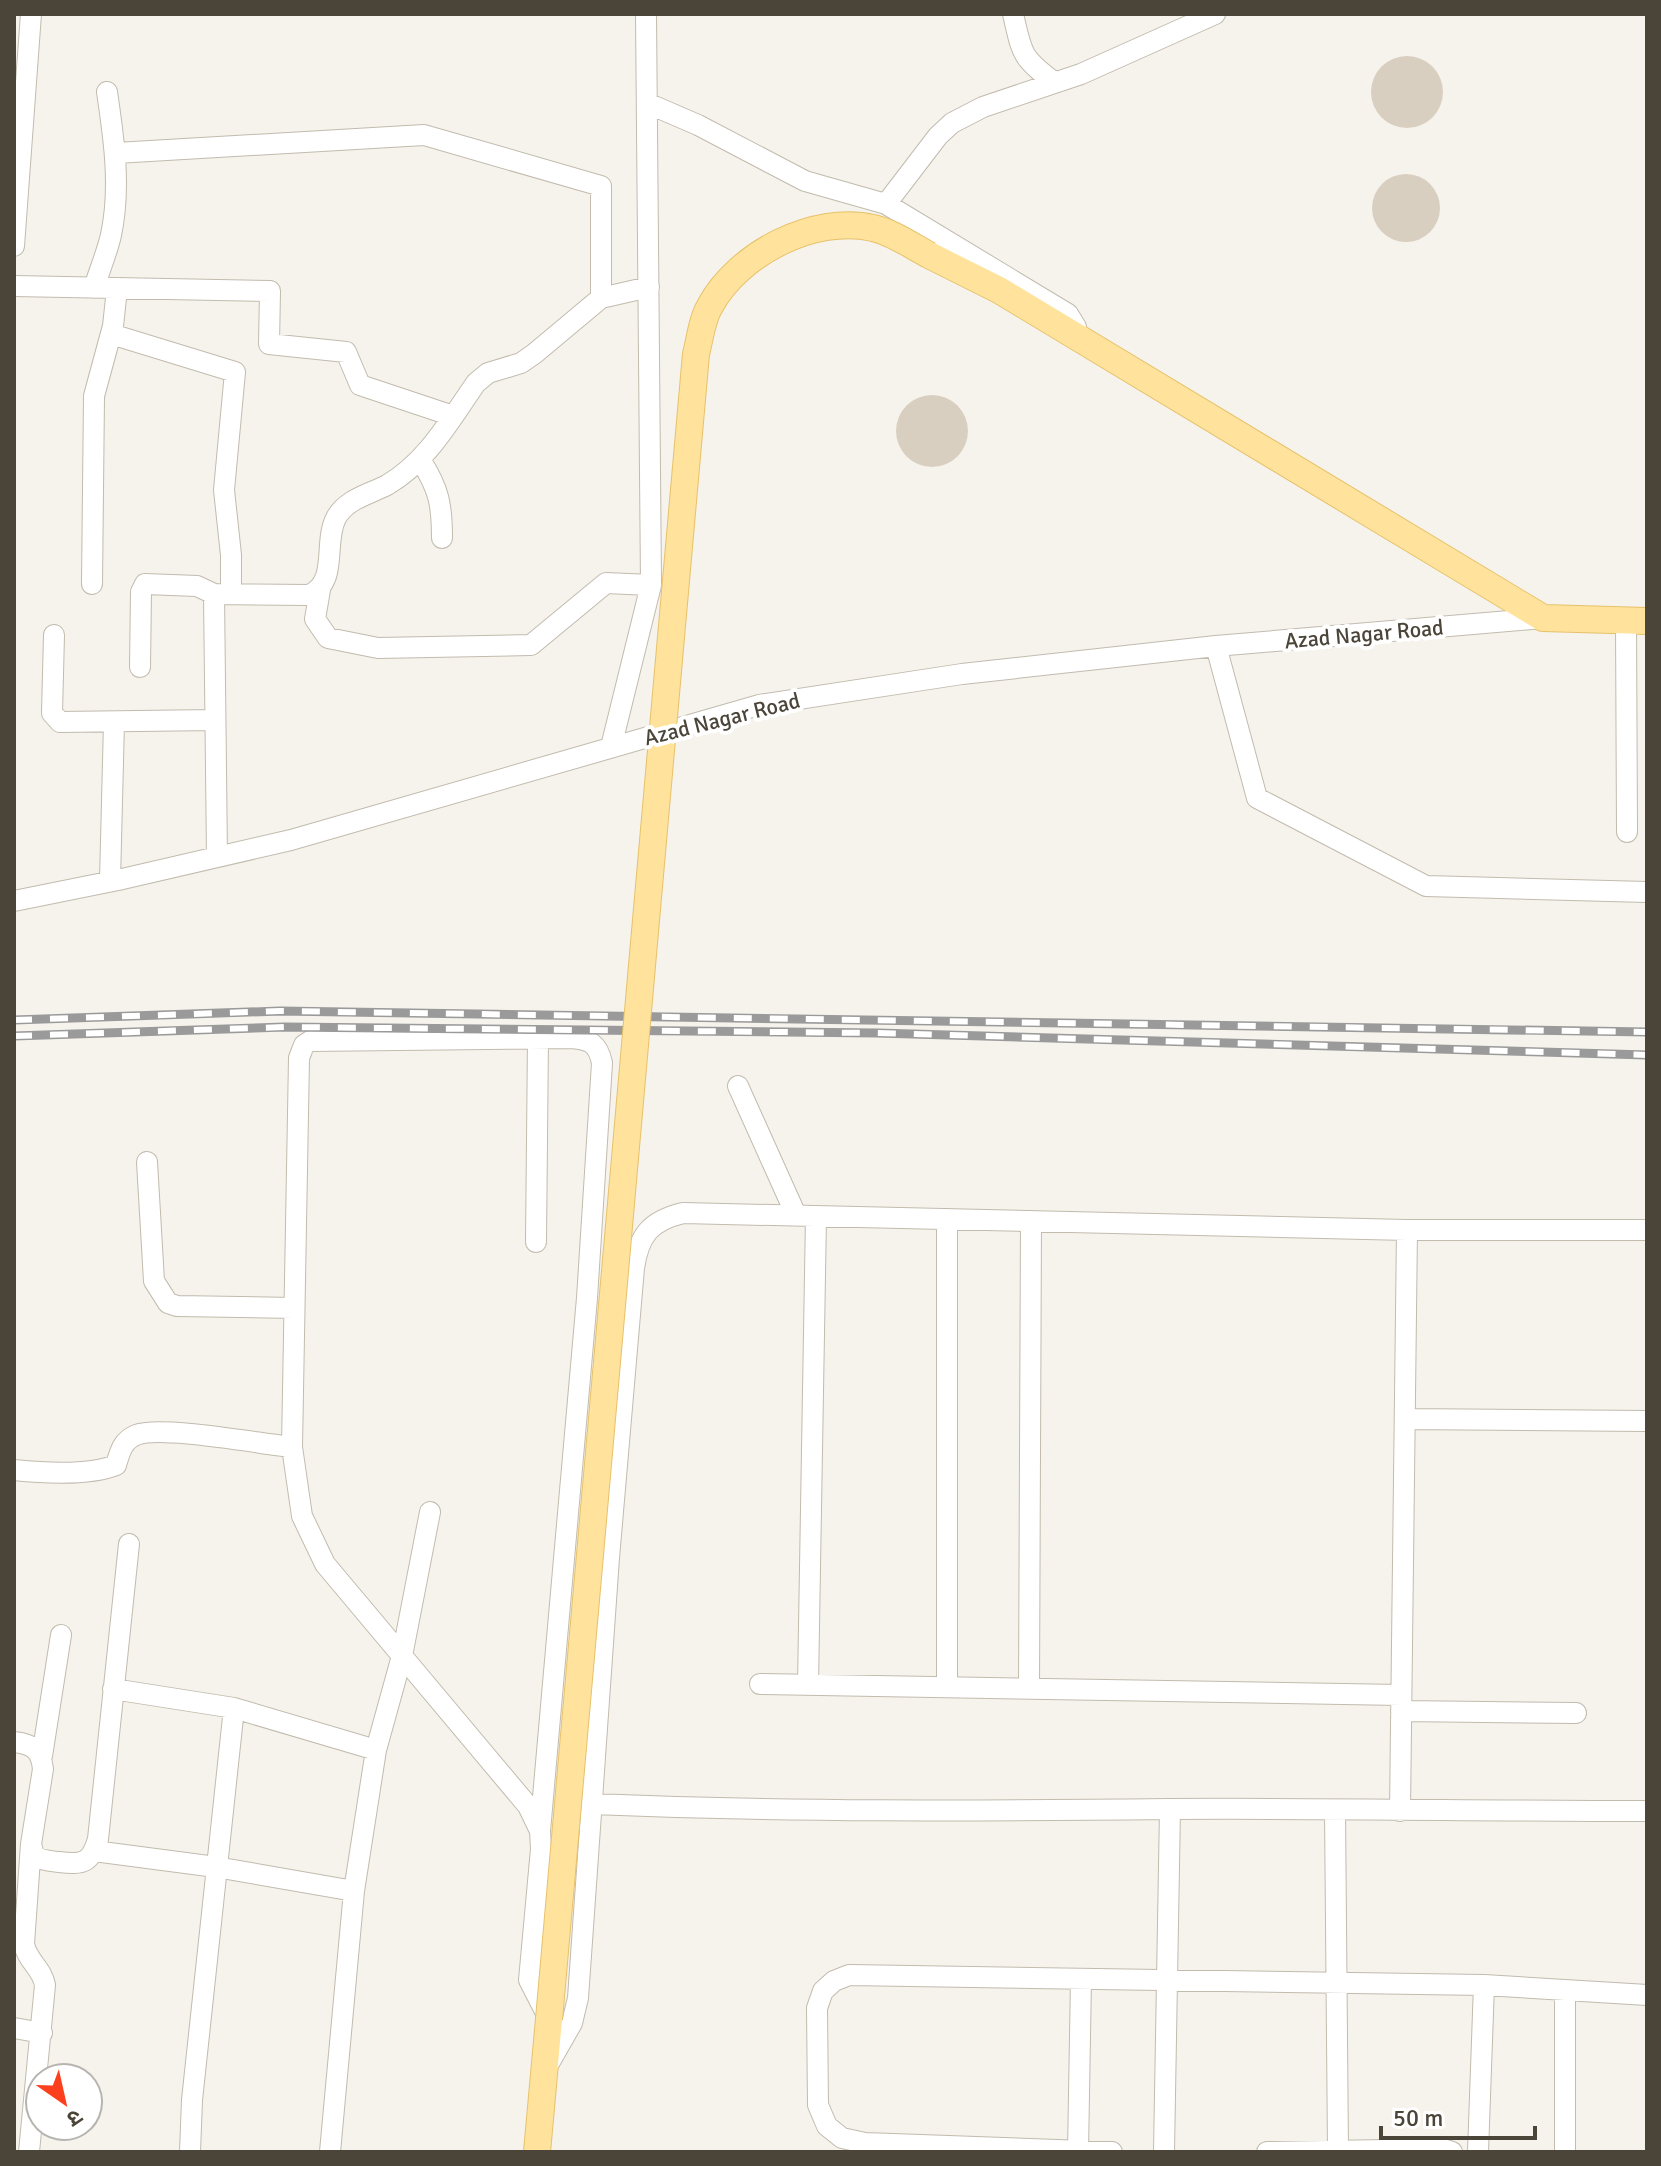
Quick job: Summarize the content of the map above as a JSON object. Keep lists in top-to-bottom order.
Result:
{
  "streets": {
    "street": ["Azad Nagar Road"]
  },
  "scale_bar": "50 m",
  "north": "bottom right"
}
